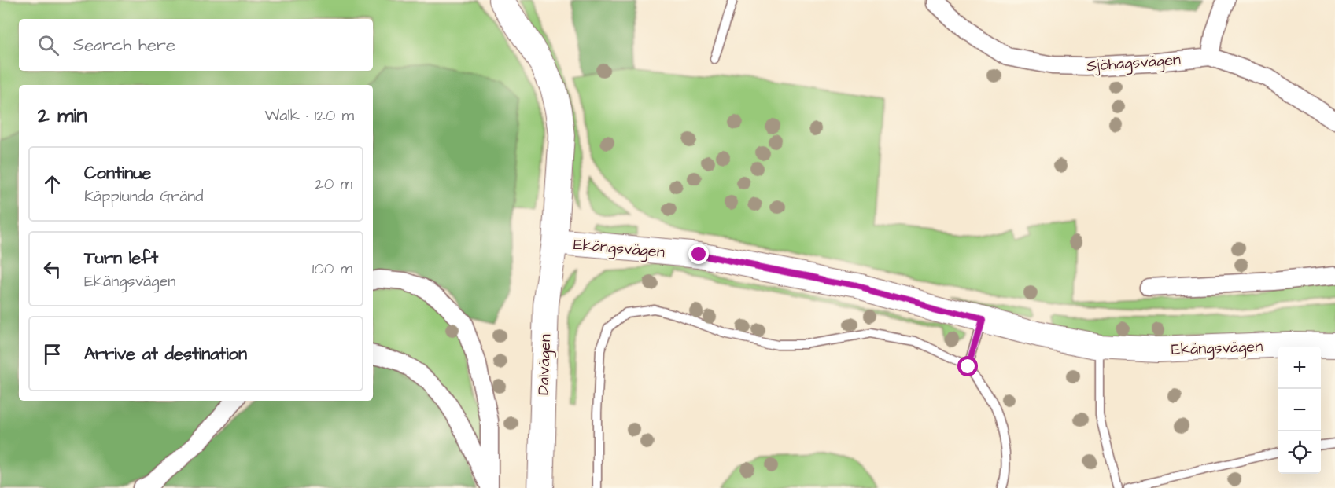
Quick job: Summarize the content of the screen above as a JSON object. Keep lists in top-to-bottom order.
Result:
{
  "streets": {
    "street": ["Sjöhagsvägen", "Ekängsvägen", "Dalvägen"]
  },
  "crossings": [
    ["Ekängsvägen", "Dalvägen"]
  ],
  "page": {
    "search": "Search here",
    "heading": ["2 min", "Walk · 120 m"],
    "list": [
      ["Continue", "Käpplunda Gränd", "20 m"],
      ["Turn left", "Ekängsvägen", "100 m"],
      "Arrive at destination"
    ],
    "map_buttons": ["+", "−"]
  }
}
